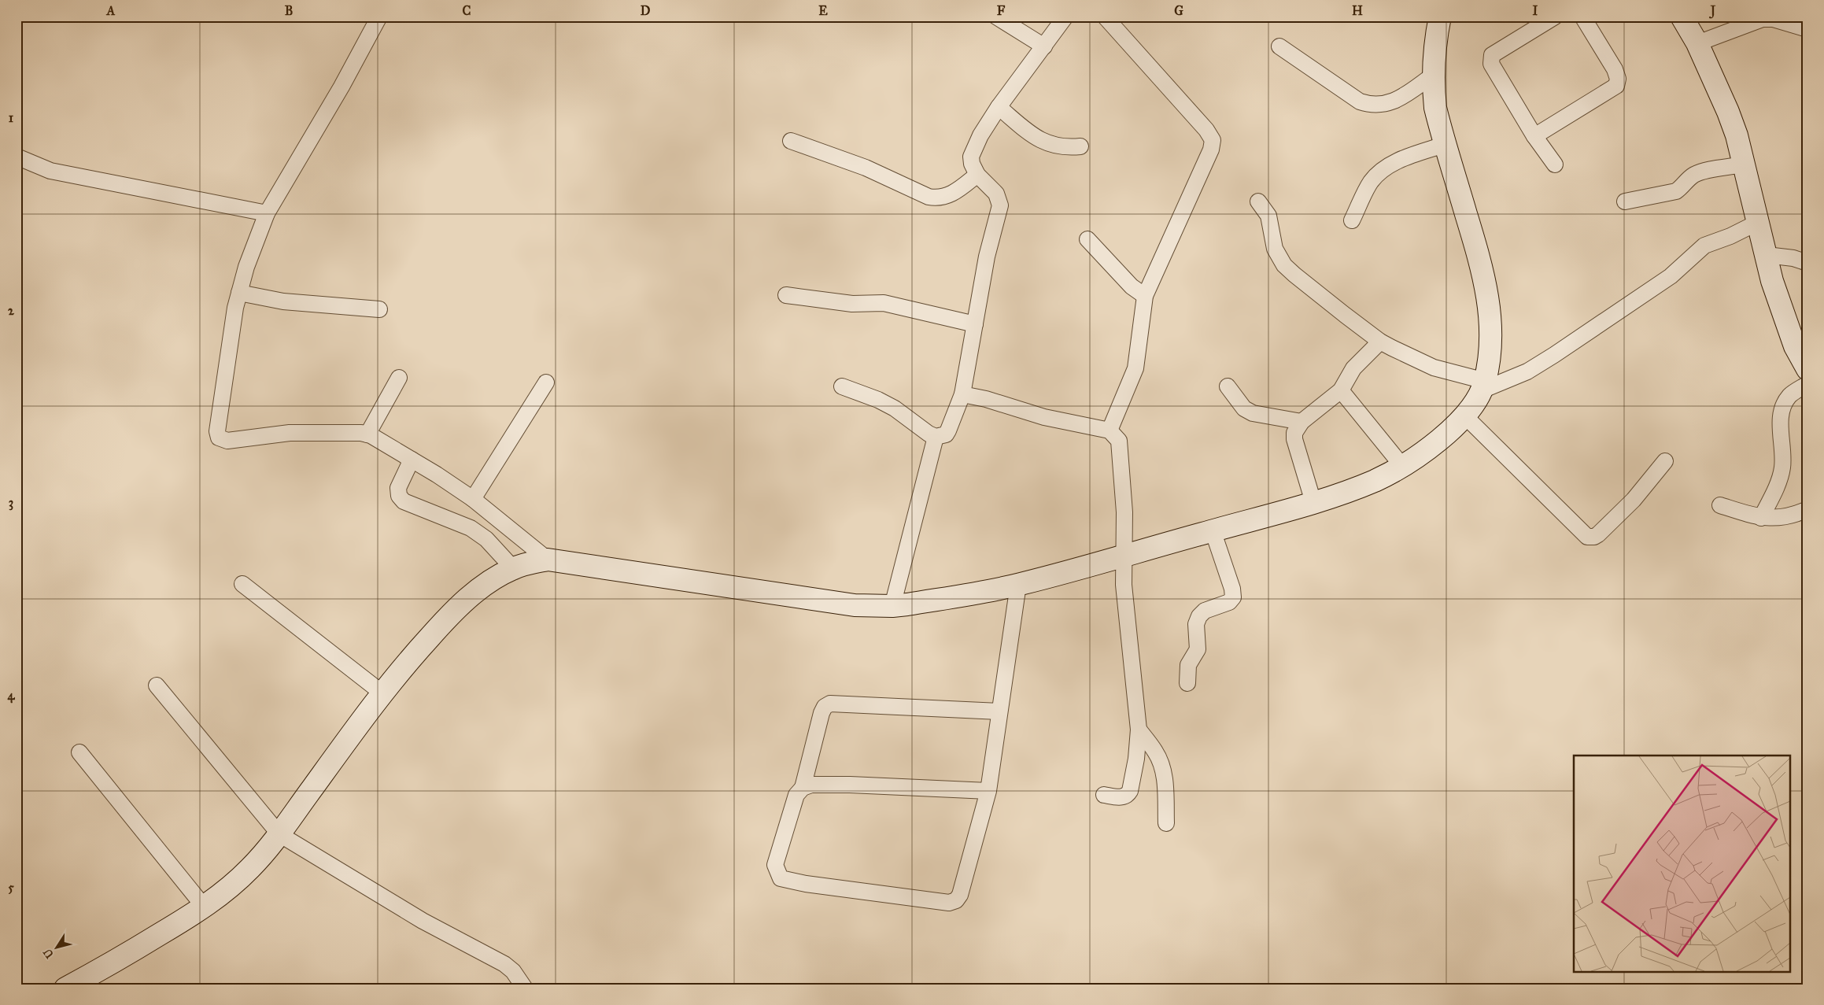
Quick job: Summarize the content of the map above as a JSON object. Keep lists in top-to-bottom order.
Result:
{
  "north": "bottom left",
  "grid": {
    "columns": [
      "A",
      "B",
      "C",
      "D",
      "E",
      "F",
      "G",
      "H",
      "I",
      "J"
    ],
    "rows": [
      "1",
      "2",
      "3",
      "4",
      "5"
    ]
  }
}
